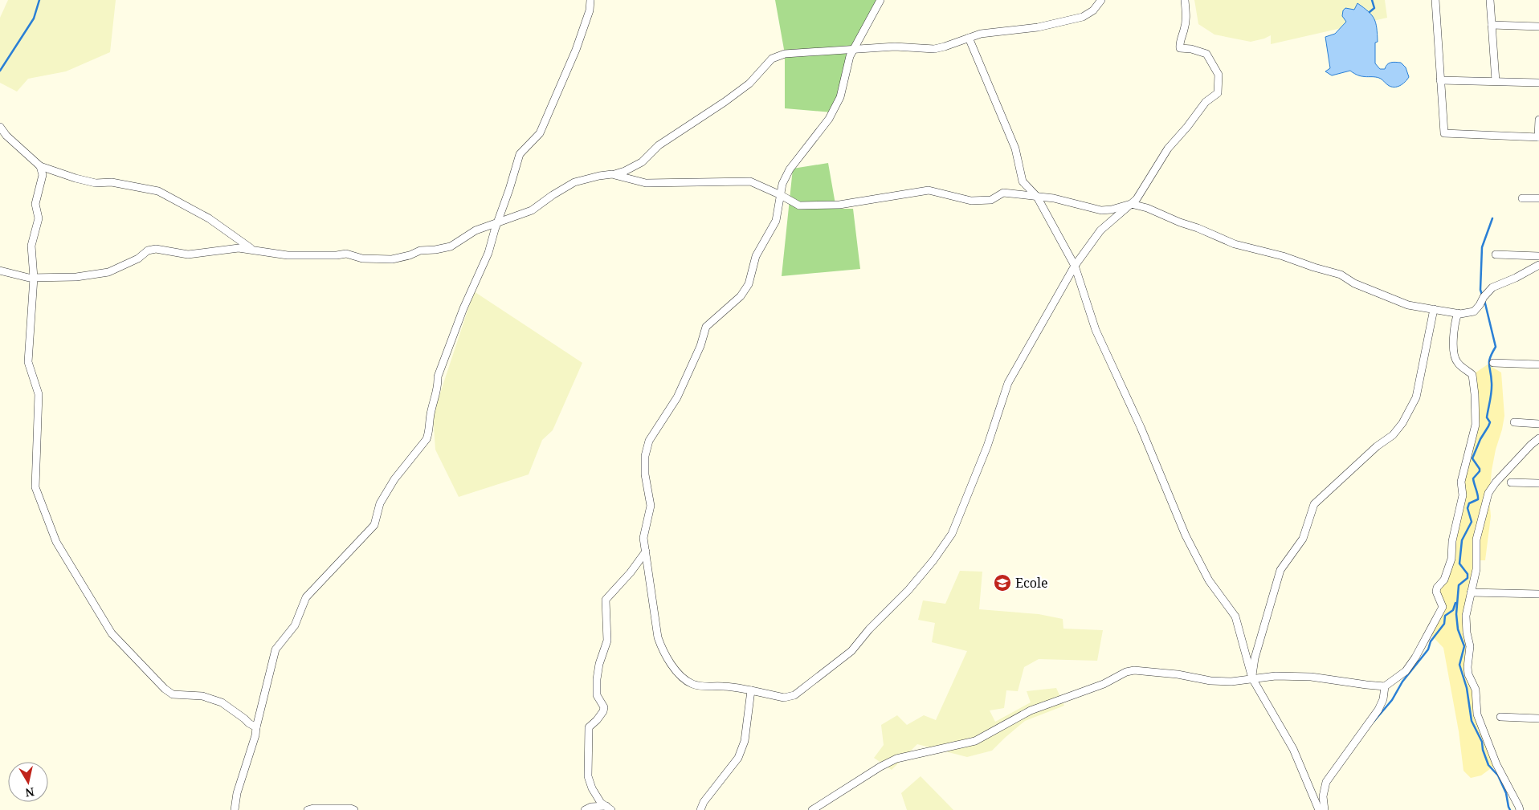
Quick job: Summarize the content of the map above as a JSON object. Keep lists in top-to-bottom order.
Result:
{
  "places": {
    "school or university": ["Ecole"]
  },
  "north": "bottom"
}
